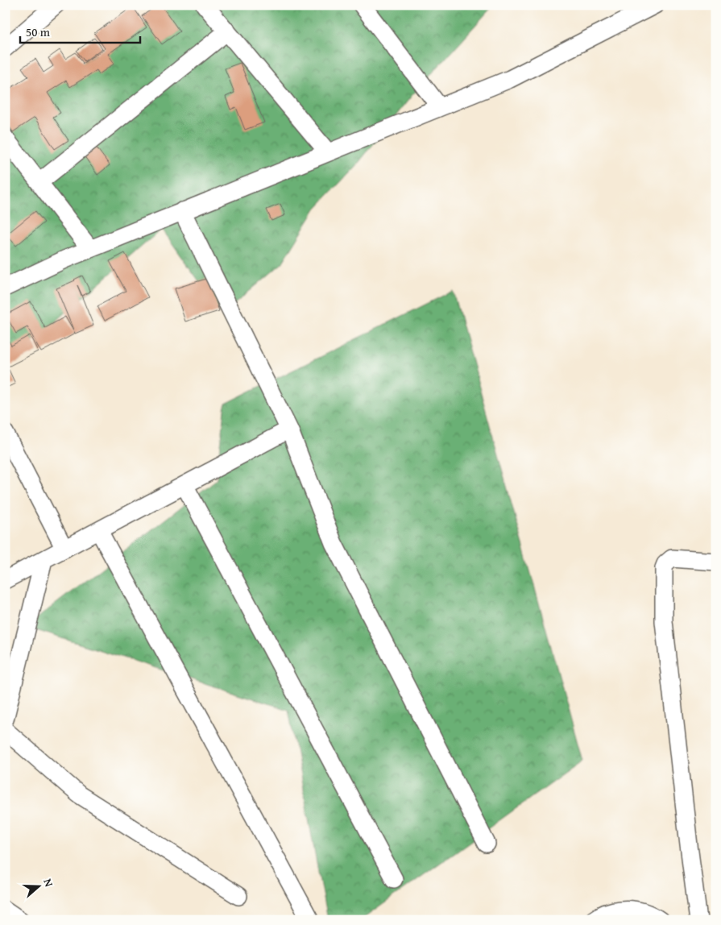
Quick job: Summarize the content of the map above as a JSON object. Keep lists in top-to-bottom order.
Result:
{
  "scale_bar": "50 m",
  "north": "right"
}
